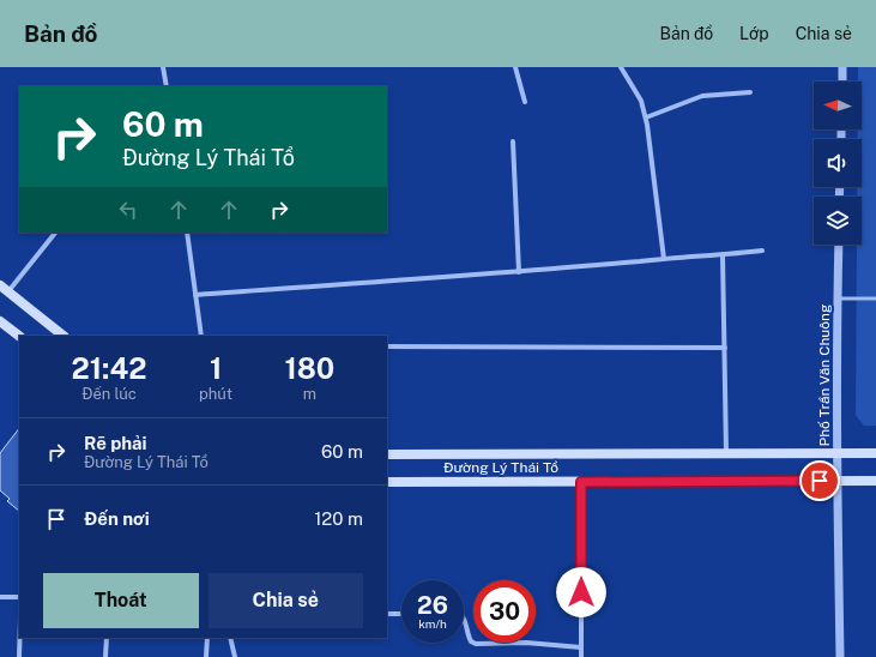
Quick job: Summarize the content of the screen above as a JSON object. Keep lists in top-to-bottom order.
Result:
{
  "streets": {
    "main road": ["Đường Lý Thái Tổ"],
    "street": ["Phố Trần Văn Chuông"]
  },
  "crossings": [
    ["Phố Trần Văn Chuông", "Đường Lý Thái Tổ"]
  ],
  "north": "left",
  "page": {
    "header": "Bản đồ",
    "nav": ["Bản đồ", "Lớp", "Chia sẻ"],
    "turn": ["60 m", "Đường Lý Thái Tổ"],
    "eta": [
      "21:42",
      "Đến lúc",
      "1",
      "phút",
      "180",
      "m"
    ],
    "list": [
      {
        "name": "Rẽ phải",
        "note": "Đường Lý Thái Tổ",
        "value": "60 m"
      },
      {
        "name": "Đến nơi",
        "value": "120 m"
      }
    ],
    "buttons": ["Thoát", "Chia sẻ"],
    "speed": "26 km/h",
    "limit": "30"
  }
}
